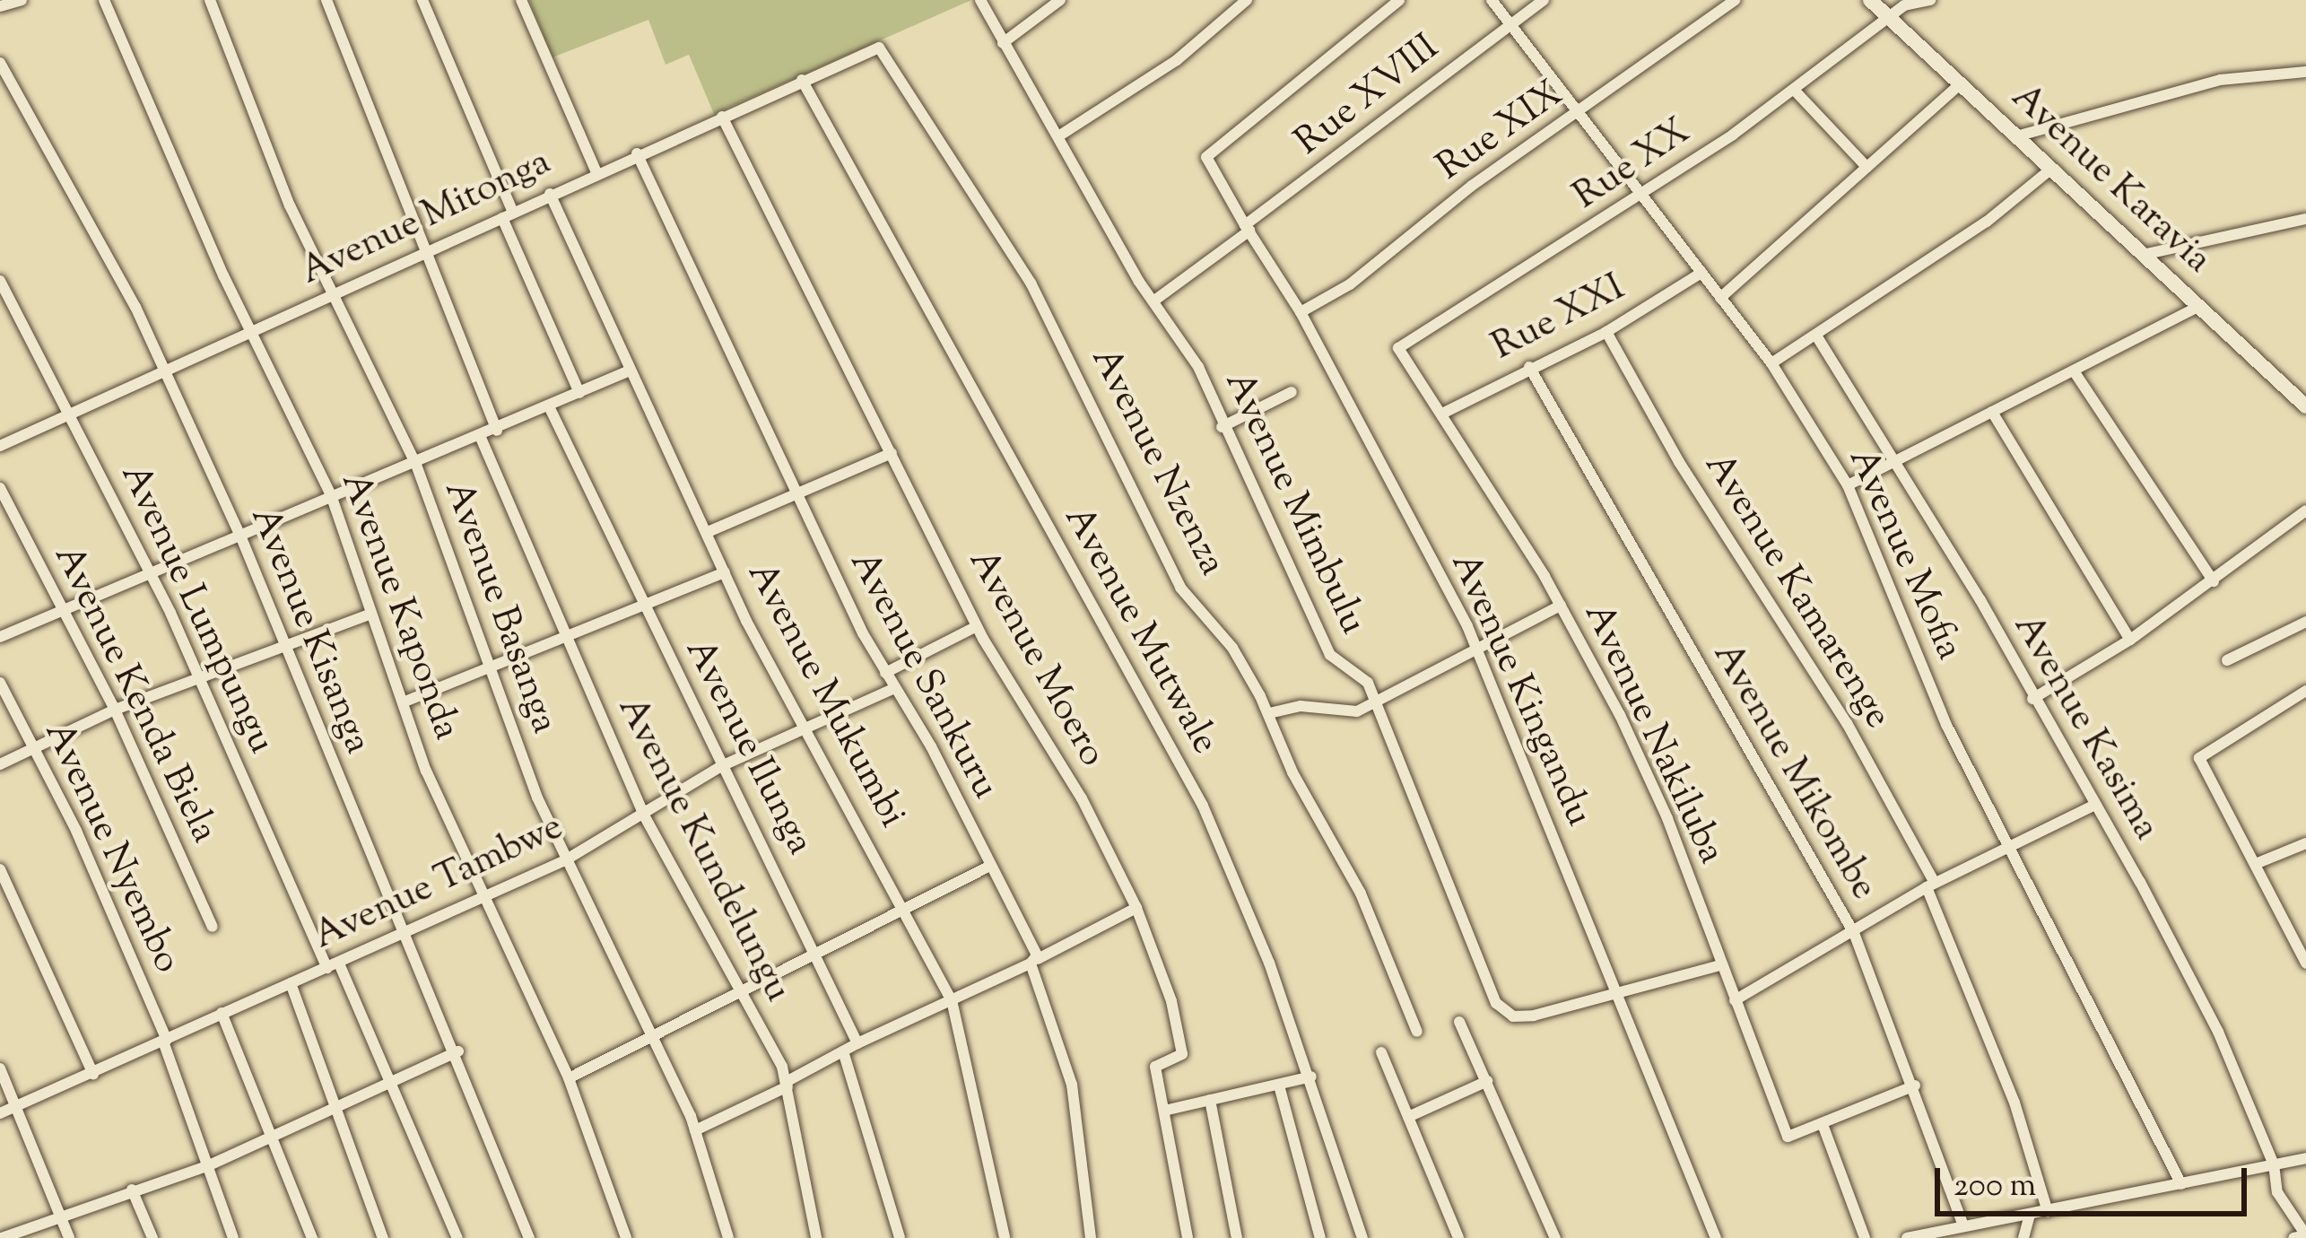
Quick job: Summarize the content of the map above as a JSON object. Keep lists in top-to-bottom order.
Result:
{
  "streets": {
    "street": [
      "Rue XVIII",
      "Rue XIX",
      "Rue XX",
      "Avenue Karavia",
      "Avenue Mitonga",
      "Rue XXI",
      "Avenue Nzenza",
      "Avenue Mimbulu",
      "Avenue Mofia",
      "Avenue Kamarenge",
      "Avenue Kaponda",
      "Avenue Basanga",
      "Avenue Lumpungu",
      "Avenue Kisanga",
      "Avenue Mutwale",
      "Avenue Moero",
      "Avenue Sankuru",
      "Avenue Kingandu",
      "Avenue Kenda Biela",
      "Avenue Mukumbi",
      "Avenue Kasima",
      "Avenue Nakiluba",
      "Avenue Ilunga",
      "Avenue Mikombe",
      "Avenue Nyembo",
      "Avenue Kundelungu",
      "Avenue Tambwe"
    ]
  },
  "crossings": [
    ["Rue XVIII", "Avenue Mofia"],
    ["Rue XVIII", "Avenue Kingandu"],
    ["Rue XIX", "Avenue Mofia"],
    ["Rue XIX", "Avenue Kingandu"],
    ["Rue XX", "Avenue Karavia"],
    ["Rue XX", "Avenue Mofia"],
    ["Rue XX", "Avenue Nakiluba"],
    ["Avenue Mitonga", "Avenue Nzenza"],
    ["Avenue Mitonga", "Avenue Kaponda"],
    ["Avenue Mitonga", "Avenue Basanga"],
    ["Avenue Mitonga", "Avenue Lumpungu"],
    ["Avenue Mitonga", "Avenue Kisanga"],
    ["Avenue Mitonga", "Avenue Mutwale"],
    ["Avenue Mitonga", "Avenue Moero"],
    ["Avenue Mitonga", "Avenue Sankuru"],
    ["Avenue Mitonga", "Avenue Mukumbi"],
    ["Rue XXI", "Avenue Mofia"],
    ["Rue XXI", "Avenue Kamarenge"],
    ["Rue XXI", "Avenue Nakiluba"],
    ["Rue XXI", "Avenue Mikombe"],
    ["Avenue Mimbulu", "Avenue Kingandu"],
    ["Avenue Mimbulu", "Avenue Nakiluba"],
    ["Avenue Kaponda", "Avenue Tambwe"],
    ["Avenue Basanga", "Avenue Tambwe"],
    ["Avenue Lumpungu", "Avenue Tambwe"],
    ["Avenue Kisanga", "Avenue Tambwe"],
    ["Avenue Sankuru", "Avenue Tambwe"],
    ["Avenue Mukumbi", "Avenue Tambwe"],
    ["Avenue Ilunga", "Avenue Tambwe"],
    ["Avenue Nyembo", "Avenue Tambwe"],
    ["Avenue Kundelungu", "Avenue Tambwe"]
  ],
  "scale_bar": "200 m"
}
